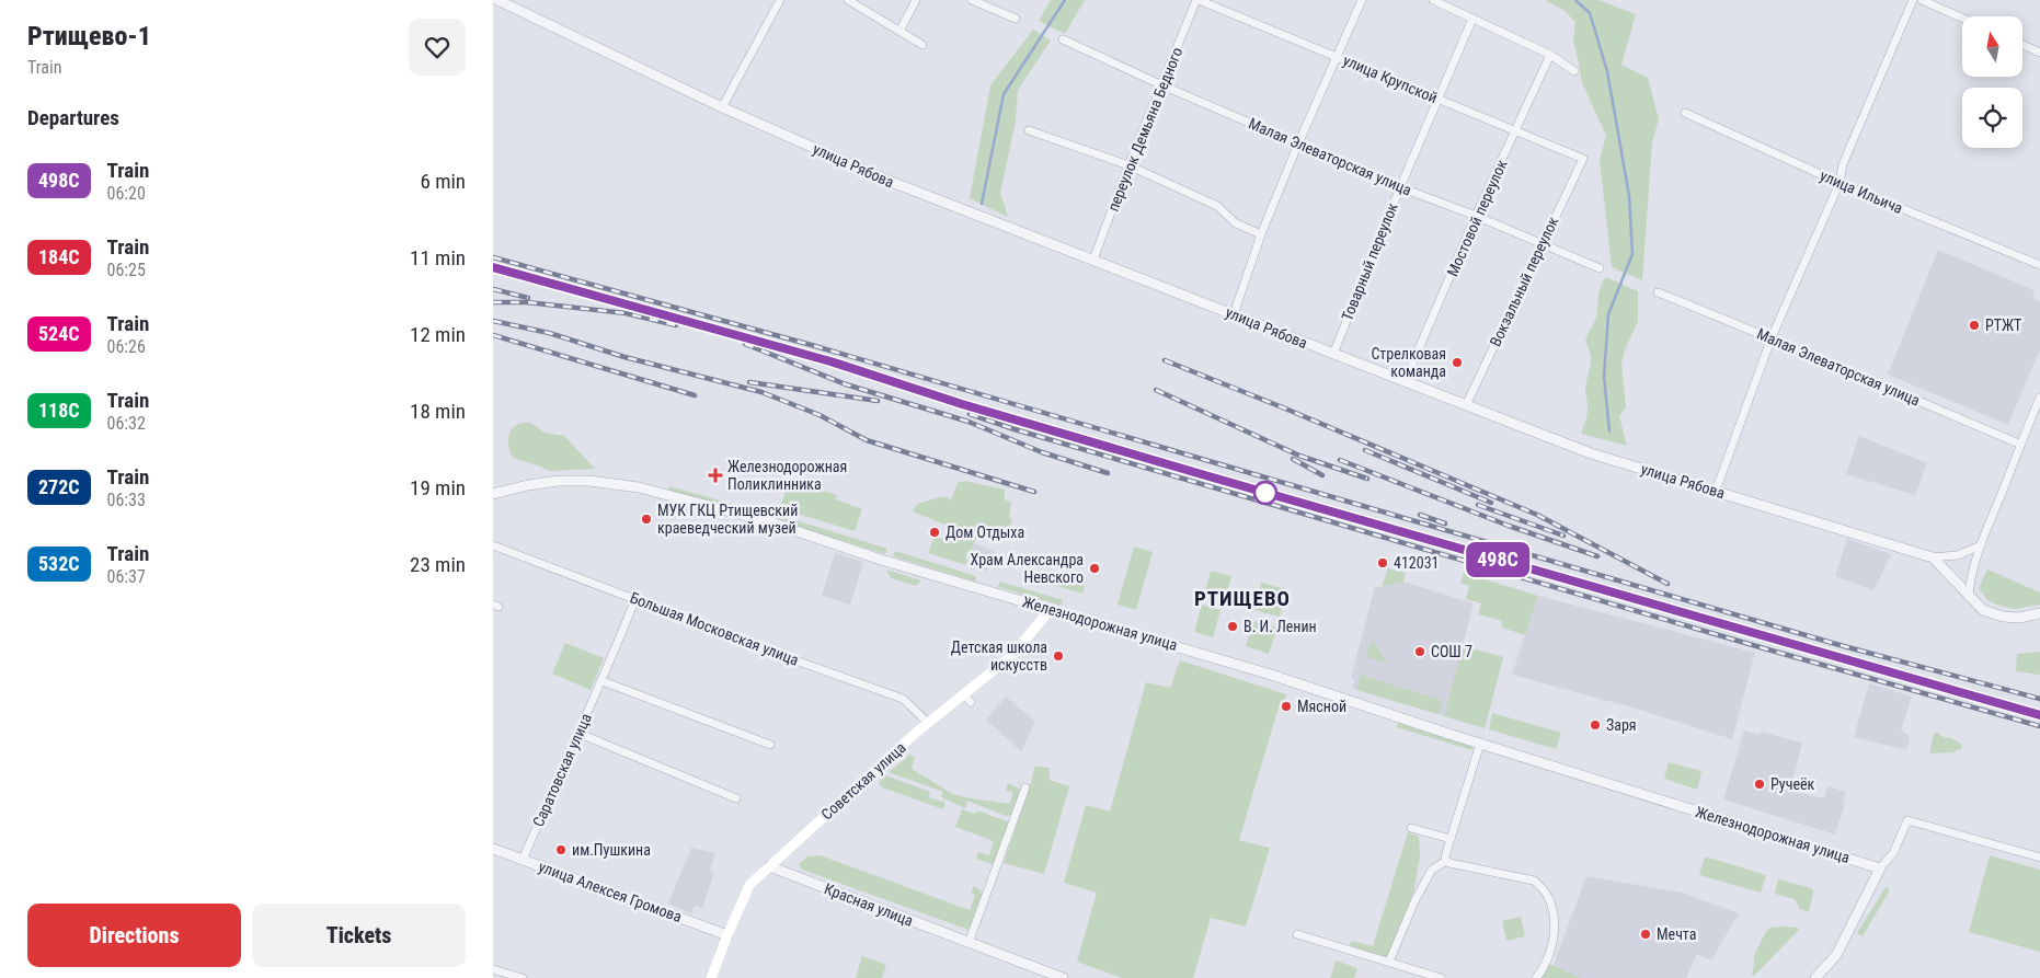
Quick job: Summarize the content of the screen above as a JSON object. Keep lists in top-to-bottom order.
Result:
{
  "streets": {
    "main road": ["Советская улица"],
    "street": [
      "улица Крупской",
      "переулок Демьяна Бедного",
      "Малая Элеваторская улица",
      "улица Рябова",
      "улица Ильича",
      "Мостовой переулок",
      "Товарный переулок",
      "Вокзальный переулок",
      "Железнодорожная улица",
      "Большая Московская улица",
      "Саратовская улица",
      "улица Алексея Громова",
      "Красная улица"
    ]
  },
  "crossings": [
    ["улица Крупской", "переулок Демьяна Бедного"],
    ["улица Крупской", "Мостовой переулок"],
    ["улица Крупской", "Товарный переулок"],
    ["улица Крупской", "Вокзальный переулок"],
    ["переулок Демьяна Бедного", "Малая Элеваторская улица"],
    ["переулок Демьяна Бедного", "улица Рябова"],
    ["Малая Элеваторская улица", "Мостовой переулок"],
    ["Малая Элеваторская улица", "Товарный переулок"],
    ["Малая Элеваторская улица", "Вокзальный переулок"],
    ["улица Рябова", "Мостовой переулок"],
    ["улица Рябова", "Товарный переулок"],
    ["улица Рябова", "Вокзальный переулок"],
    ["Железнодорожная улица", "Советская улица"],
    ["Большая Московская улица", "Саратовская улица"],
    ["Большая Московская улица", "Советская улица"],
    ["Саратовская улица", "улица Алексея Громова"],
    ["Советская улица", "улица Алексея Громова"],
    ["Советская улица", "Красная улица"]
  ],
  "districts": ["РТИЩЕВО"],
  "places": {
    "other": [
      "РТЖТ",
      "Стрелковая команда",
      "МУК ГКЦ Ртищевский краеведческий музей",
      "Дом Отдыха",
      "412031",
      "Храм Александра Невского",
      "В. И. Ленин",
      "СОШ 7",
      "Детская школа искусств",
      "Мясной",
      "Заря",
      "Ручеёк",
      "им.Пушкина",
      "Мечта"
    ],
    "health": ["Железнодорожная Поликлинника"]
  },
  "north": "top",
  "page": {
    "heading": [
      ["Ртищево-1", "Train"],
      "Departures"
    ],
    "on_map": "498С",
    "list": [
      {
        "mark": "498С",
        "name": "Train",
        "note": "06:20",
        "value": "6 min"
      },
      {
        "mark": "184С",
        "name": "Train",
        "note": "06:25",
        "value": "11 min"
      },
      {
        "mark": "524С",
        "name": "Train",
        "note": "06:26",
        "value": "12 min"
      },
      {
        "mark": "118С",
        "name": "Train",
        "note": "06:32",
        "value": "18 min"
      },
      {
        "mark": "272С",
        "name": "Train",
        "note": "06:33",
        "value": "19 min"
      },
      {
        "mark": "532С",
        "name": "Train",
        "note": "06:37",
        "value": "23 min"
      }
    ],
    "buttons": ["Directions", "Tickets"]
  }
}
